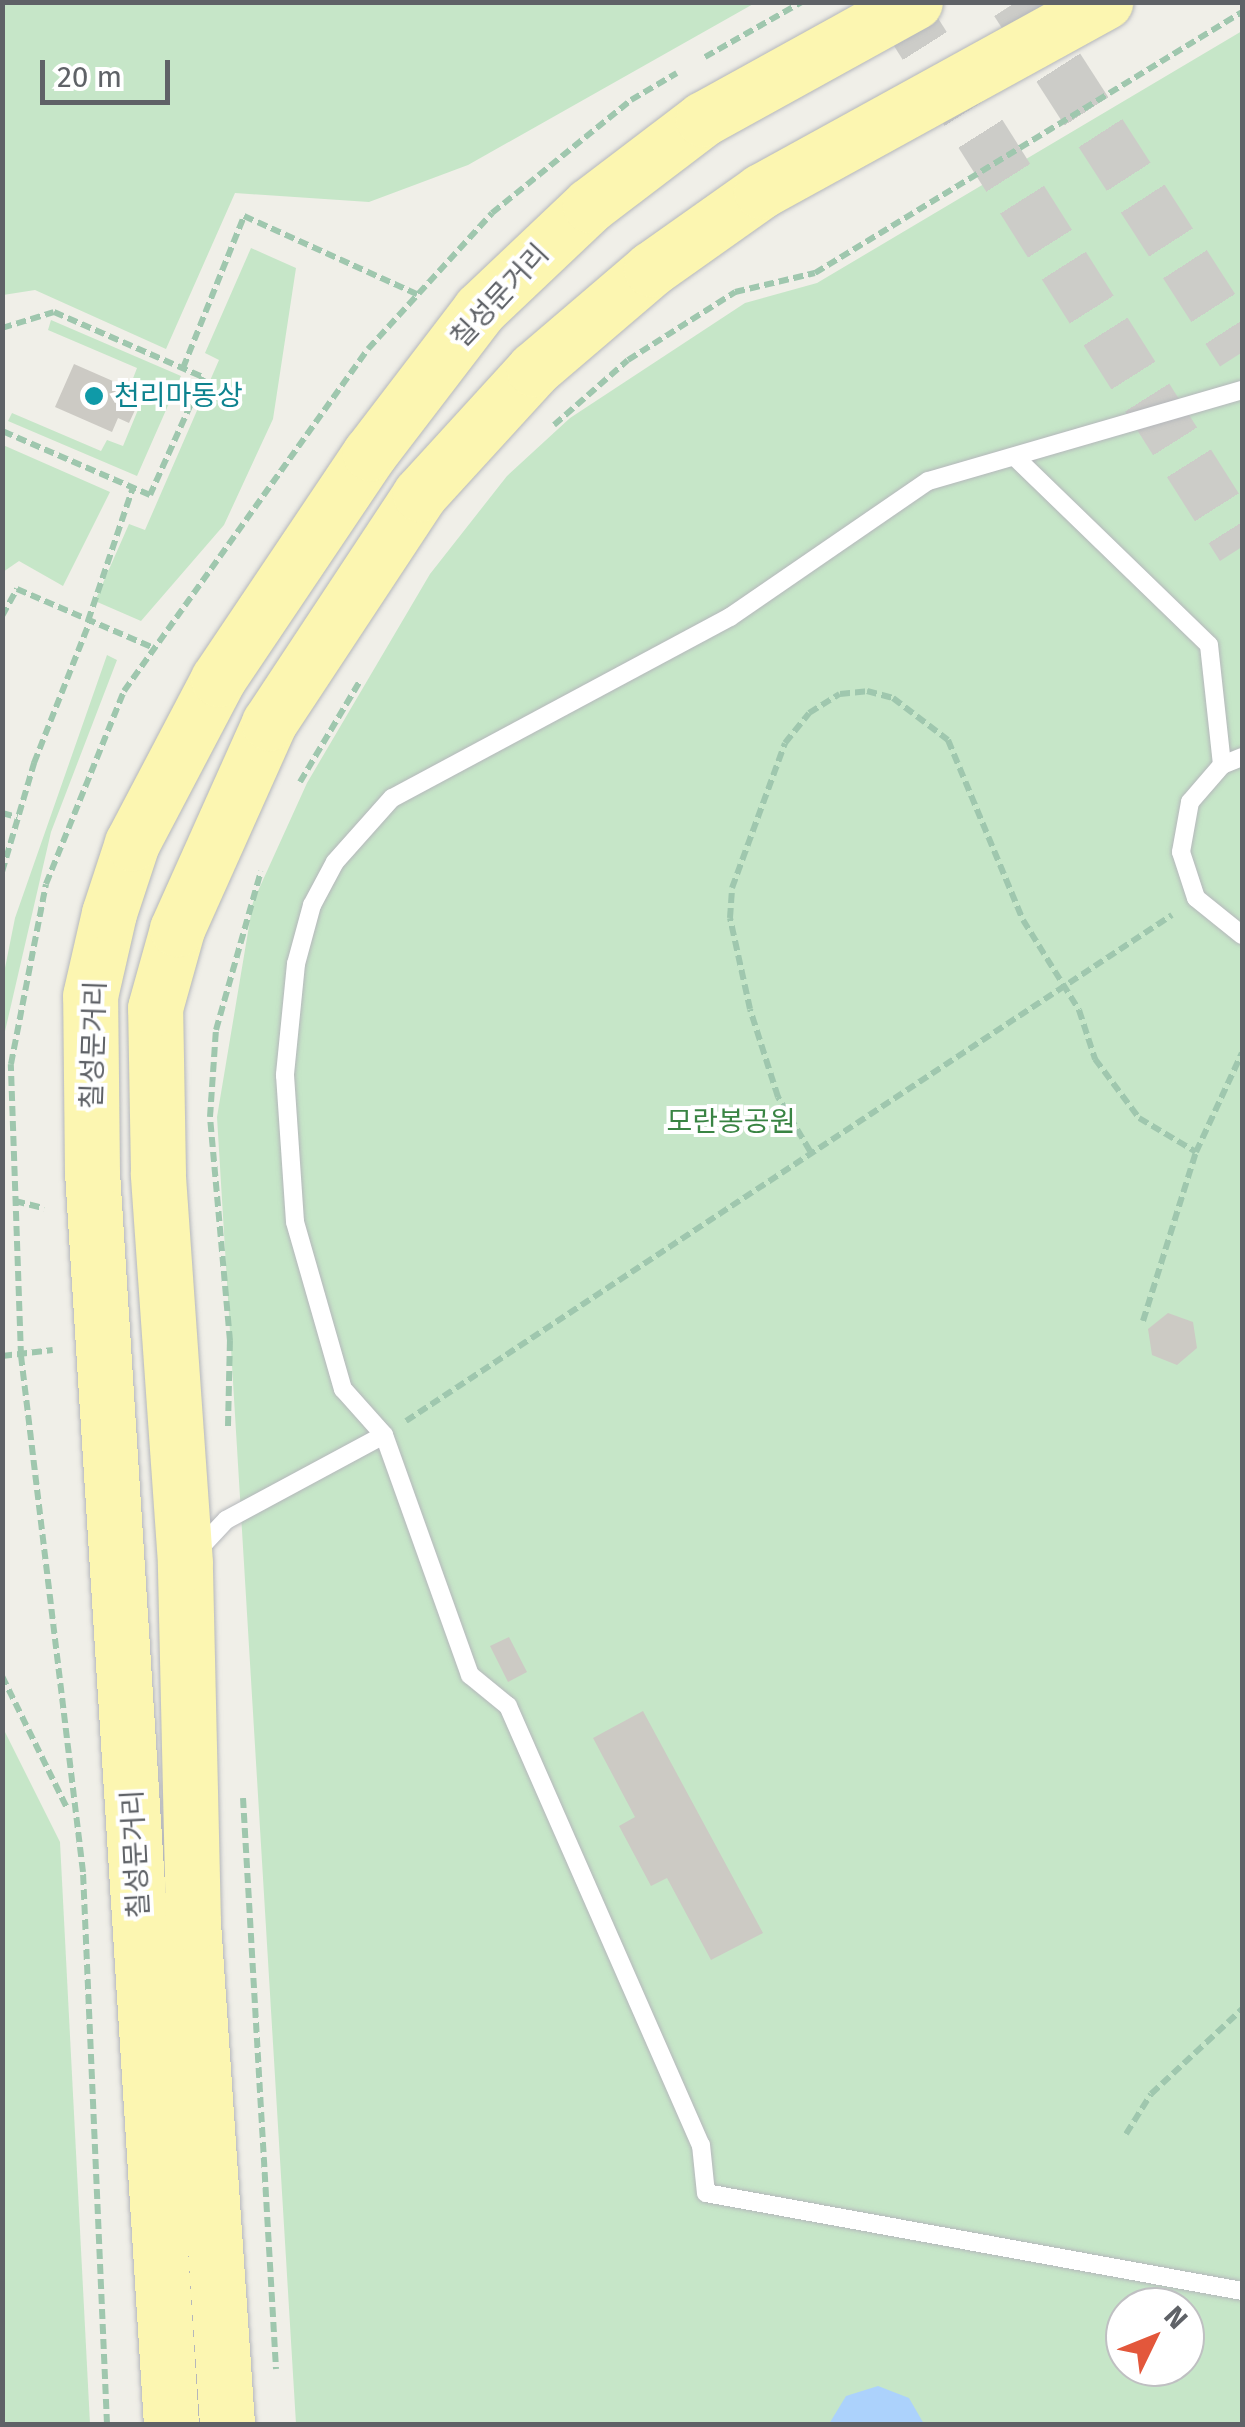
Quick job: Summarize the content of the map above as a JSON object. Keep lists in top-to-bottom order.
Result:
{
  "streets": {
    "main road": ["칠성문거리"]
  },
  "parks": ["모란봉공원"],
  "places": ["천리마동상"],
  "scale_bar": "20 m",
  "north": "top right"
}
